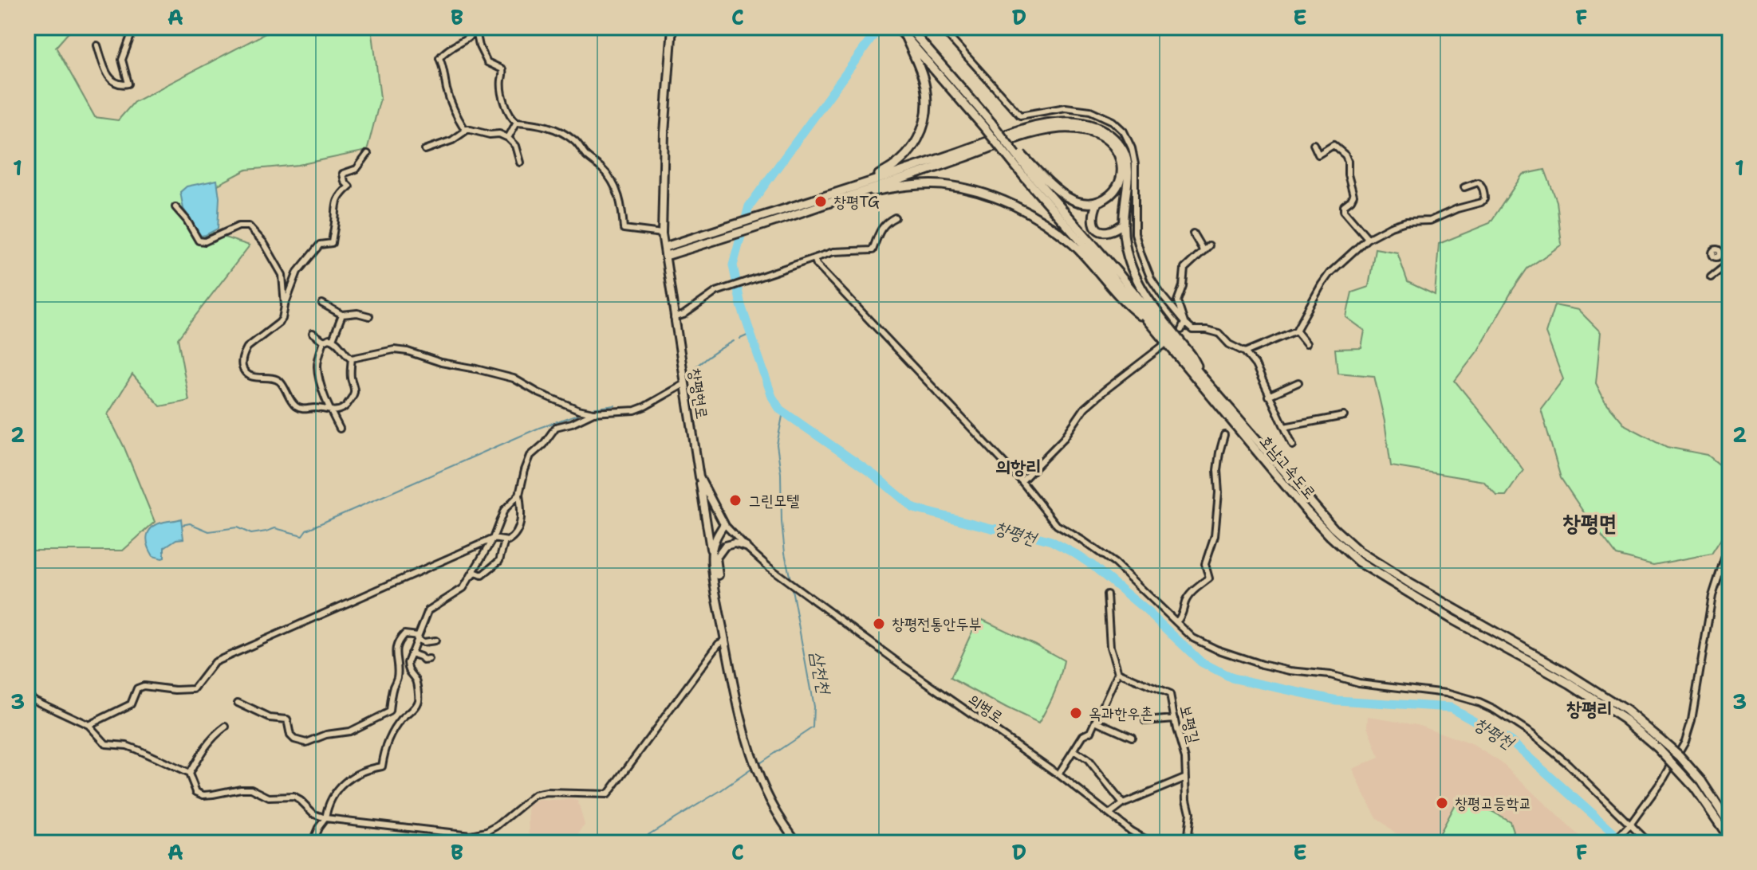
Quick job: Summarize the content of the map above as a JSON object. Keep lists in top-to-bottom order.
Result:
{
  "streets": {
    "highway": ["호남고속도로"],
    "main road": ["창평현로"],
    "street": ["의병로", "보평길"]
  },
  "districts": ["의항리", "창평면", "창평리"],
  "water": ["창평천", "삼천천"],
  "places": [
    "창평TG",
    "그린모텔",
    "창평전통안두부",
    "옥과한우촌",
    "창평고등학교"
  ],
  "grid": {
    "columns": [
      "A",
      "B",
      "C",
      "D",
      "E",
      "F"
    ],
    "rows": ["1", "2", "3"]
  }
}
